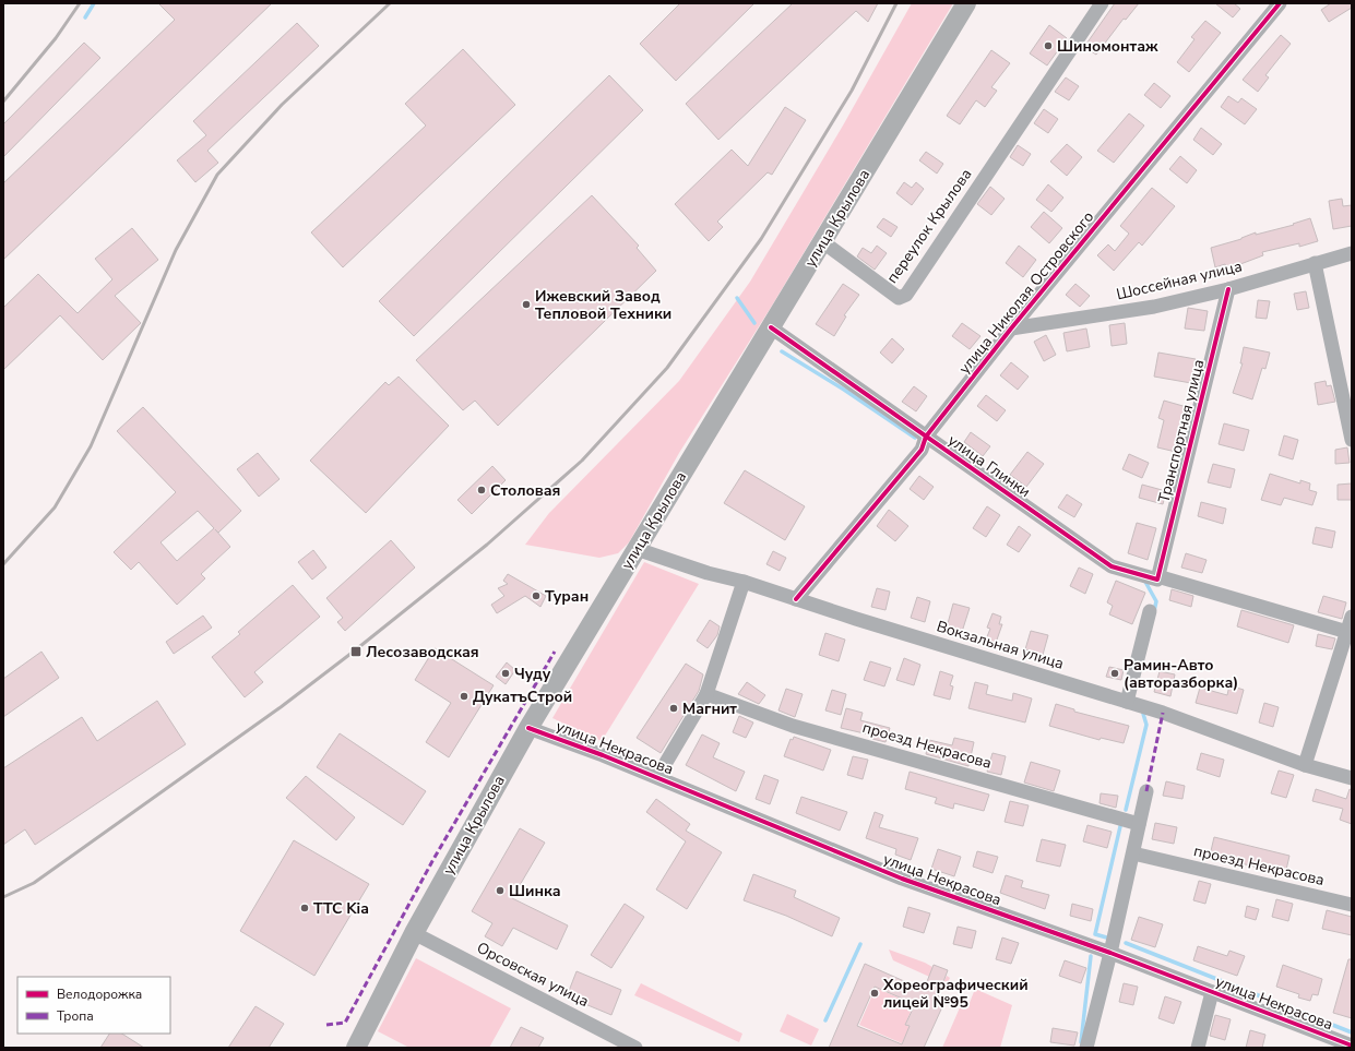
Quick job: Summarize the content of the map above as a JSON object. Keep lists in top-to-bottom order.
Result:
{
  "streets": {
    "main road": ["улица Крылова"],
    "street": [
      "переулок Крылова",
      "Шоссейная улица",
      "улица Николая Островского",
      "Транспортная улица",
      "улица Глинки",
      "Вокзальная улица",
      "проезд Некрасова",
      "улица Некрасова",
      "Орсовская улица"
    ]
  },
  "crossings": [
    ["улица Крылова", "переулок Крылова"],
    ["улица Крылова", "улица Глинки"],
    ["улица Крылова", "Вокзальная улица"],
    ["улица Крылова", "улица Некрасова"],
    ["улица Крылова", "Орсовская улица"],
    ["Шоссейная улица", "улица Николая Островского"],
    ["Шоссейная улица", "Транспортная улица"],
    ["улица Николая Островского", "улица Глинки"],
    ["улица Николая Островского", "Вокзальная улица"],
    ["Транспортная улица", "улица Глинки"]
  ],
  "places": {
    "other": [
      "Шиномонтаж",
      "Ижевский Завод Тепловой Техники",
      "Столовая",
      "Туран",
      "Чуду",
      "Рамин-Авто (авторазборка)",
      "ДукатъСтрой",
      "Магнит",
      "Шинка",
      "ТТС Kia",
      "Хореографический лицей №95"
    ],
    "transit": ["Лесозаводская"]
  },
  "legend": ["Велодорожка", "Тропа"]
}
